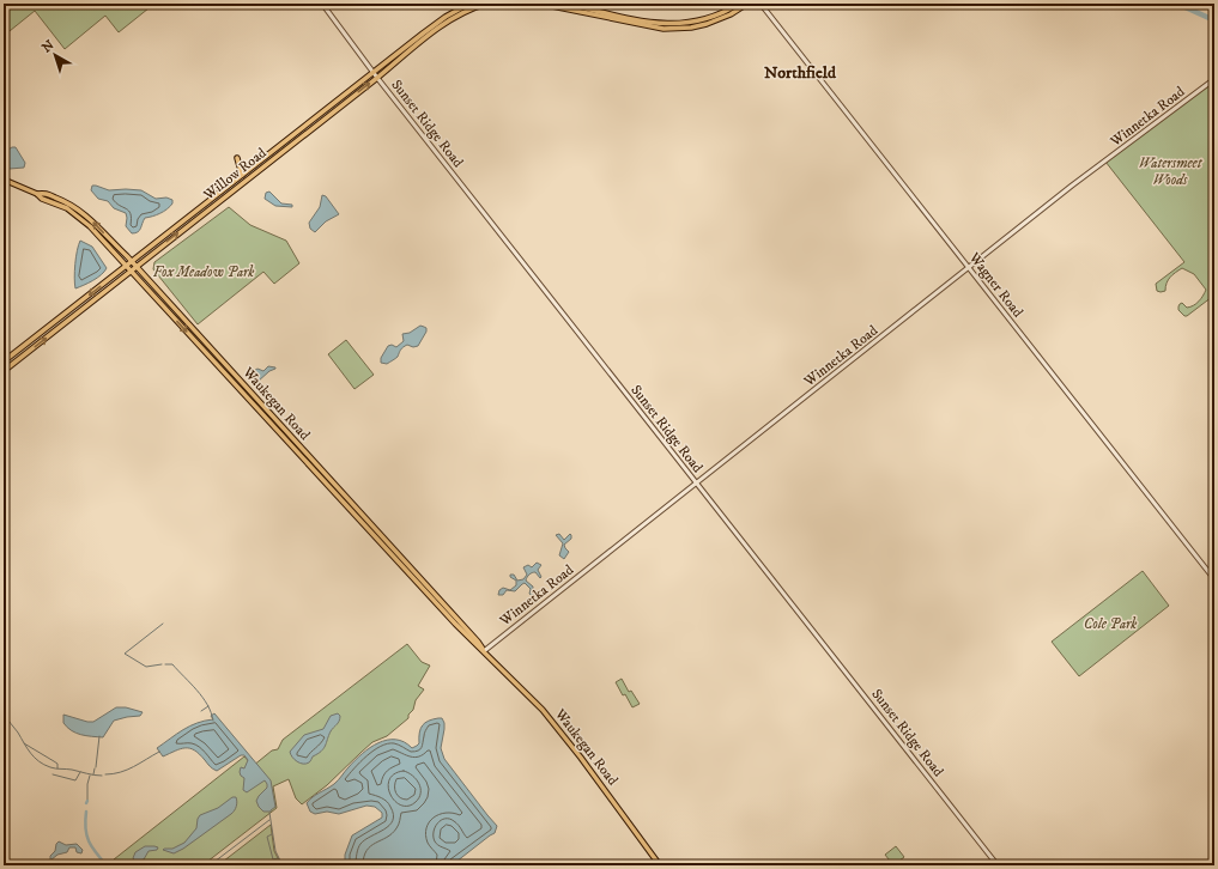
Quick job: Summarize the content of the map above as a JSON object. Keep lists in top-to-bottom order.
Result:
{
  "streets": {
    "main road": ["Willow Road", "Waukegan Road"],
    "street": ["Winnetka Road", "Sunset Ridge Road", "Wagner Road"]
  },
  "crossings": [
    ["Winnetka Road", "Sunset Ridge Road"],
    ["Winnetka Road", "Wagner Road"],
    ["Winnetka Road", "Waukegan Road"],
    ["Sunset Ridge Road", "Willow Road"],
    ["Willow Road", "Waukegan Road"]
  ],
  "districts": ["Northfield"],
  "parks": ["Watersmeet Woods", "Fox Meadow Park", "Cole Park"],
  "north": "top left"
}
